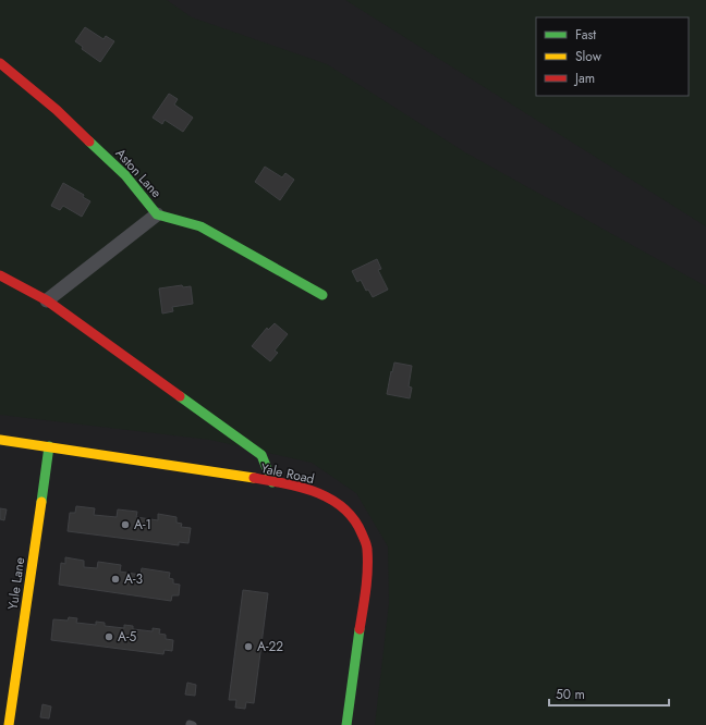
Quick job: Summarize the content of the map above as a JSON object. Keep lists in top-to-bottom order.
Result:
{
  "streets": {
    "street": ["Aston Lane", "Yale Road", "Yule Lane"]
  },
  "crossings": [
    ["Yale Road", "Yule Lane"]
  ],
  "places": [
    "A-1",
    "A-3",
    "A-5",
    "A-22"
  ],
  "legend": ["Fast", "Slow", "Jam"],
  "scale_bar": "50 m"
}
